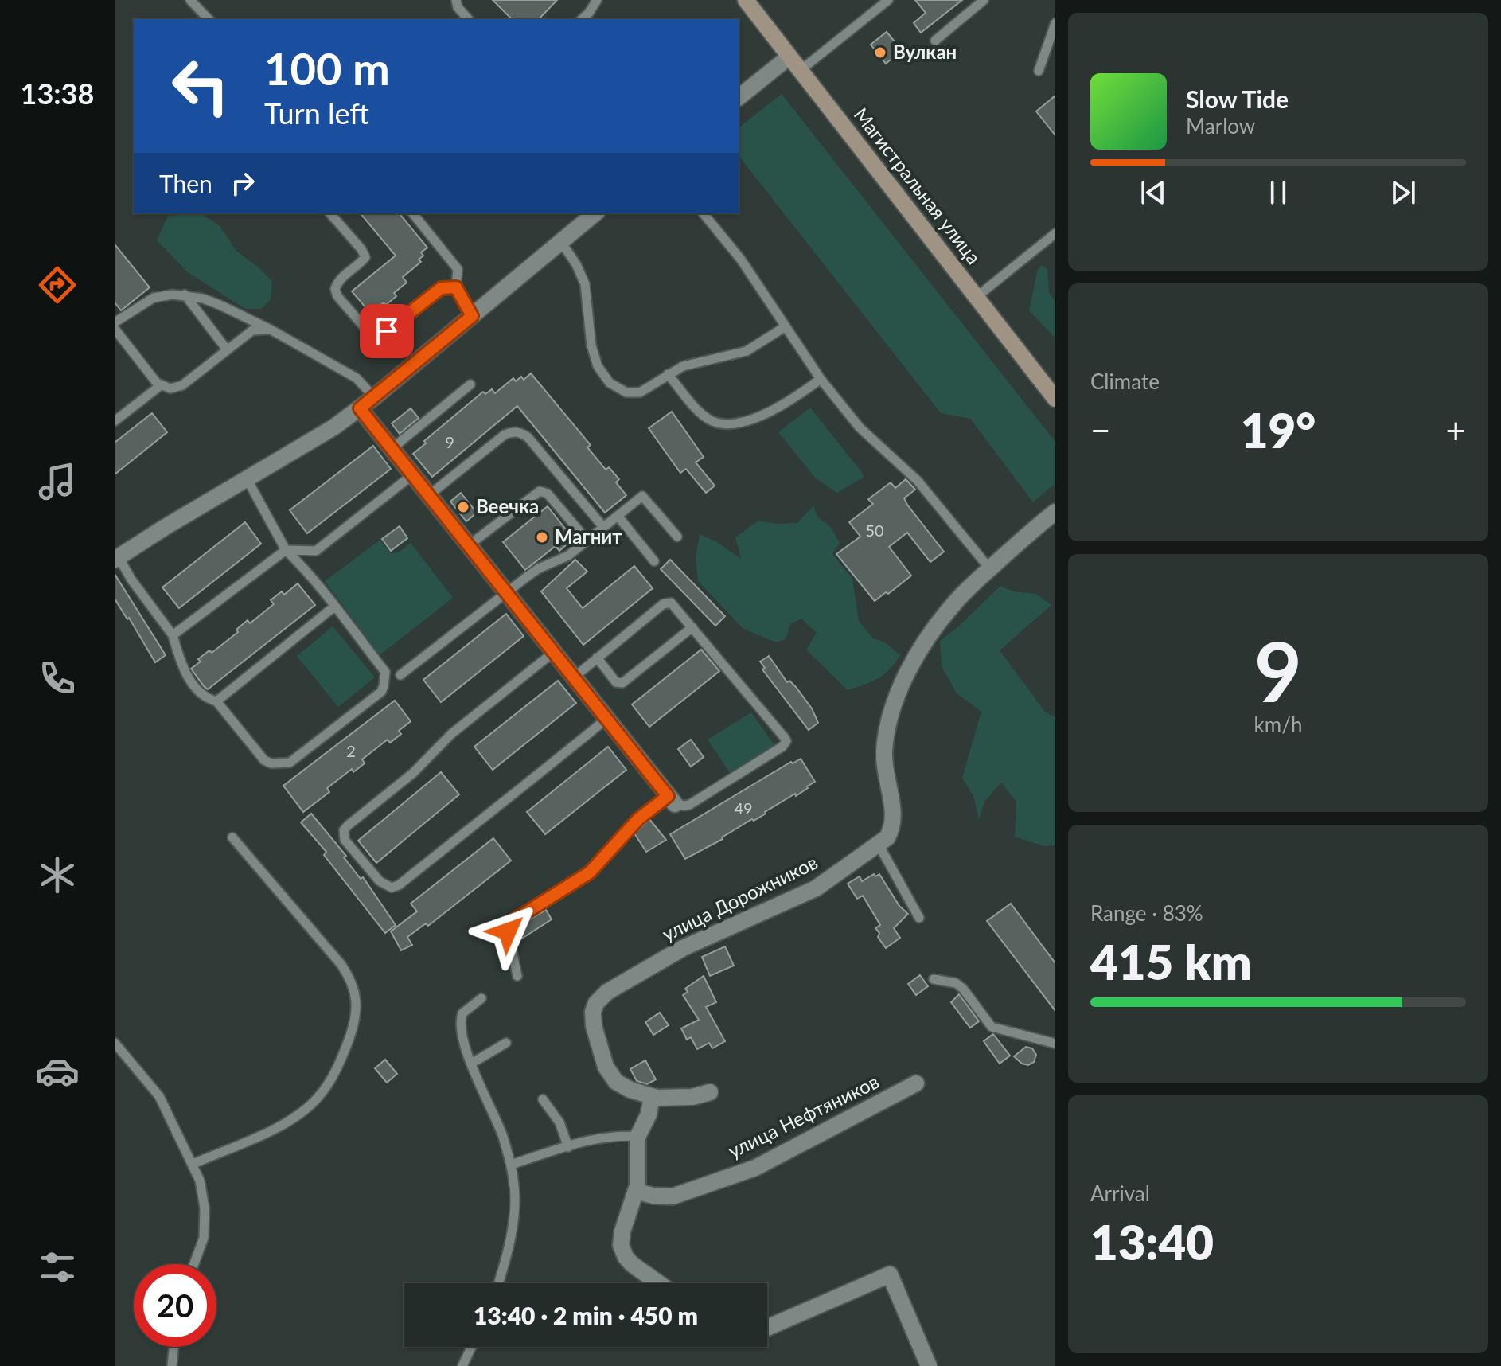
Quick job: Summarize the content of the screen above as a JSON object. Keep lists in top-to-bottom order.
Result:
{
  "streets": {
    "main road": ["Магистральная улица"],
    "street": ["улица Дорожников", "улица Нефтяников"]
  },
  "places": ["Вулкан", "Веечка", "Магнит"],
  "house_numbers": [
    "9",
    "50",
    "2",
    "49"
  ],
  "page": {
    "tabs": "13:38",
    "turn": ["100 m", "Turn left"],
    "song": ["Slow Tide", "Marlow"],
    "then": "Then",
    "tile": [
      "Climate",
      ["9", "km/h"],
      ["Range · 83%", "415 km"],
      ["Arrival", "13:40"]
    ],
    "heat": ["−", "19°", "+"],
    "limit": "20",
    "trip": "13:40 · 2 min · 450 m"
  }
}
